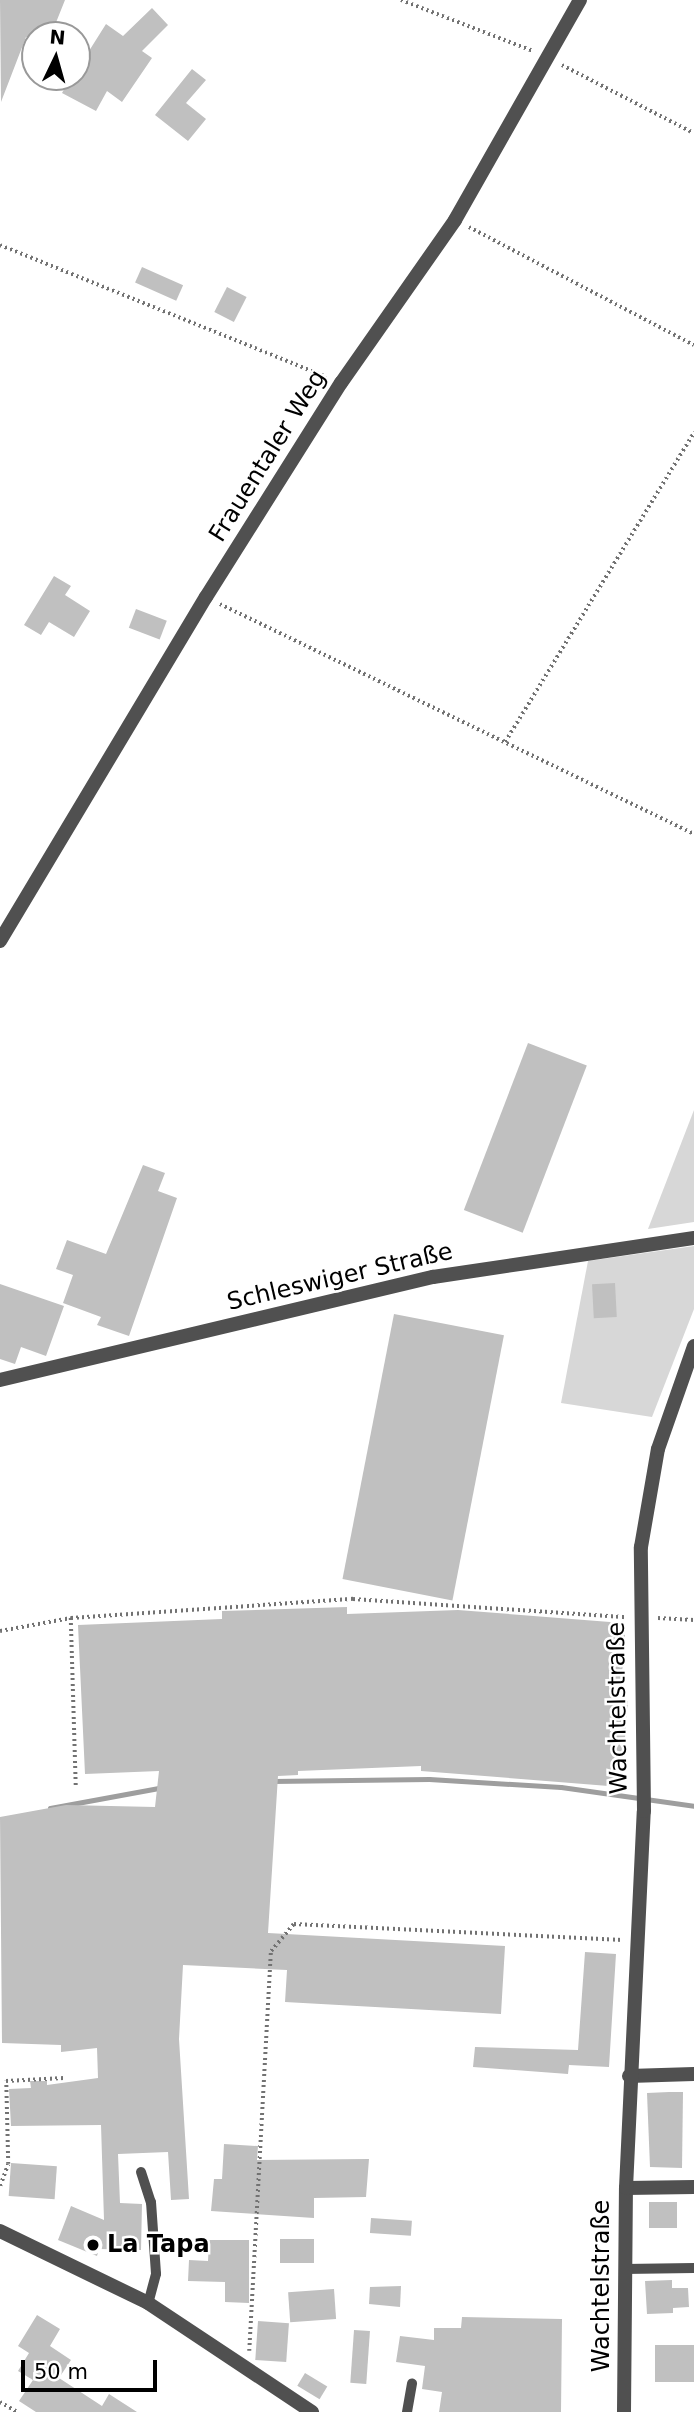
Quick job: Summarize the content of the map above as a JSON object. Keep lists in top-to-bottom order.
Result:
{
  "streets": {
    "street": ["Frauentaler Weg", "Schleswiger Straße", "Wachtelstraße"]
  },
  "places": ["La Tapa"],
  "scale_bar": "50 m",
  "north": "top"
}
